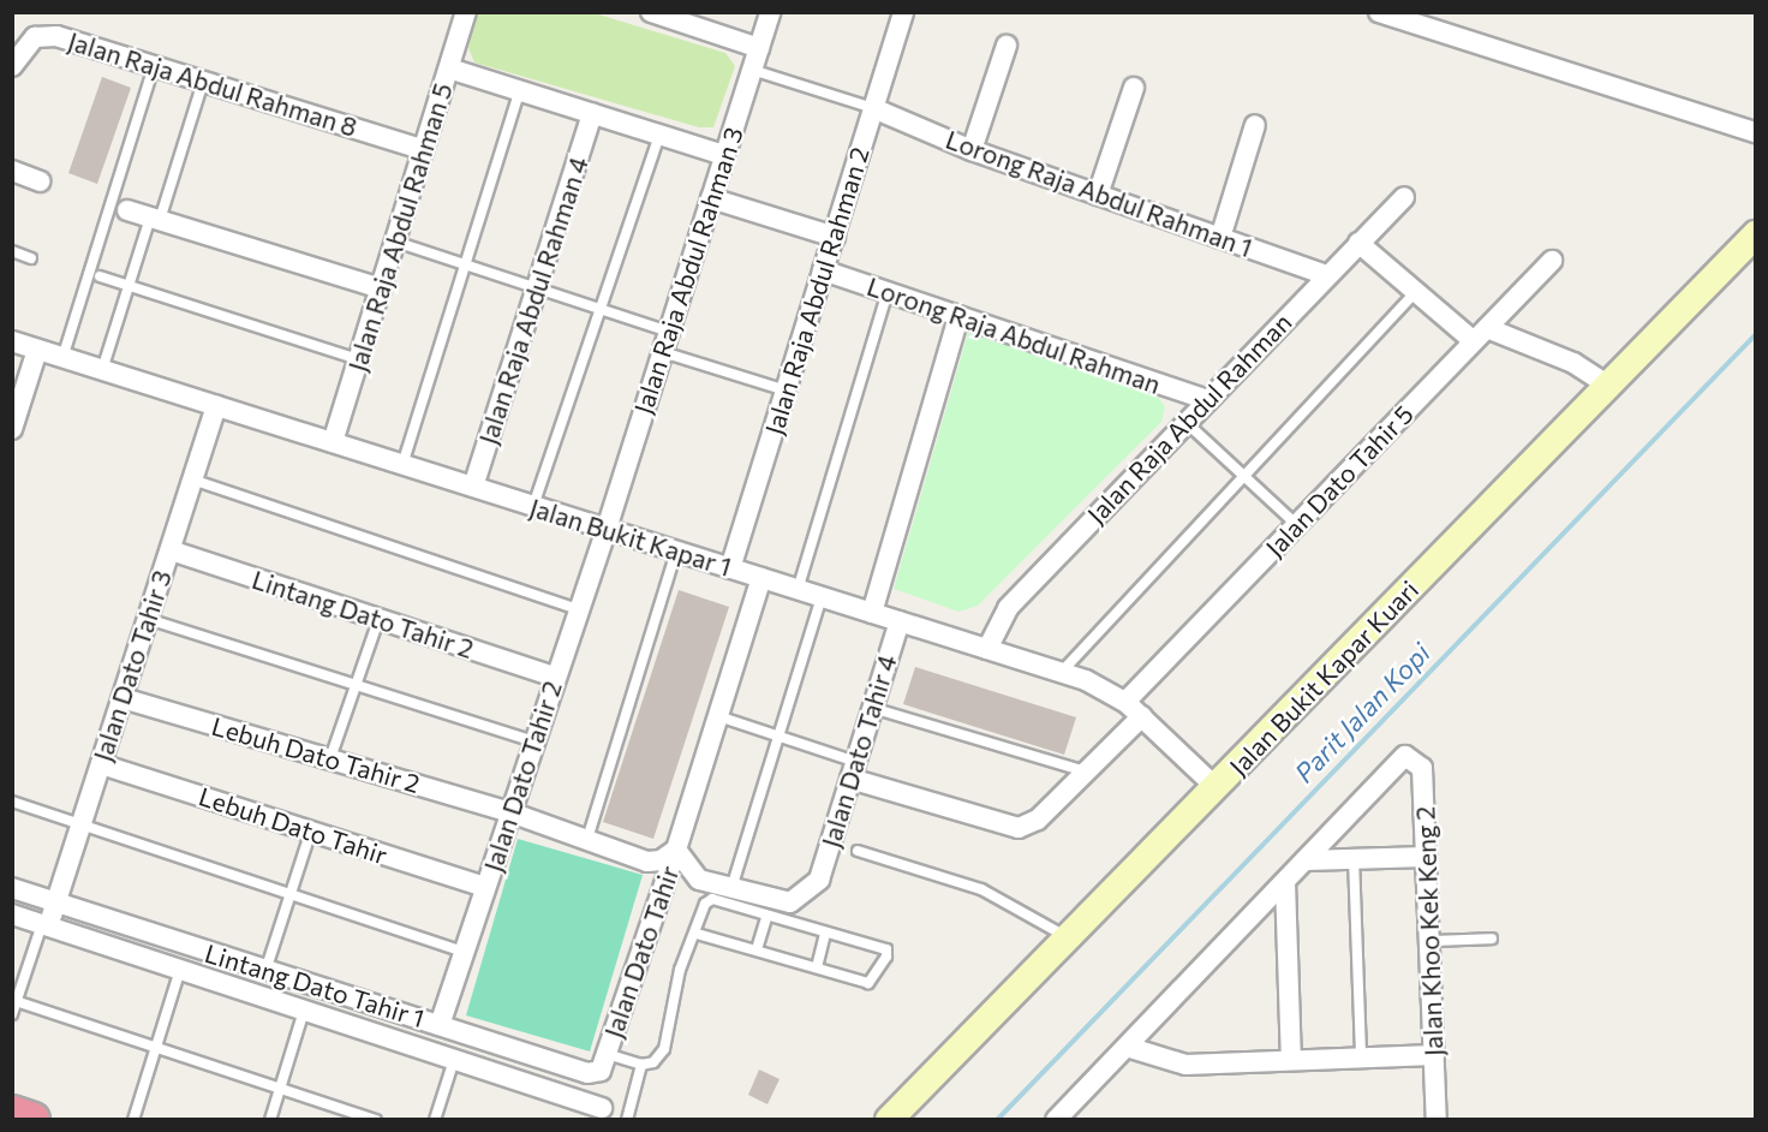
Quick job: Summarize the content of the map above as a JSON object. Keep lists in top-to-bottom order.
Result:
{
  "streets": {
    "street": [
      "Jalan Raja Abdul Rahman 8",
      "Lorong Raja Abdul Rahman 1",
      "Jalan Raja Abdul Rahman 5",
      "Jalan Raja Abdul Rahman 3",
      "Jalan Raja Abdul Rahman 2",
      "Jalan Raja Abdul Rahman 4",
      "Lorong Raja Abdul Rahman",
      "Jalan Raja Abdul Rahman",
      "Jalan Dato Tahir 5",
      "Jalan Bukit Kapar 1",
      "Lintang Dato Tahir 2",
      "Jalan Dato Tahir 3",
      "Jalan Bukit Kapar Kuari",
      "Jalan Dato Tahir 4",
      "Lebuh Dato Tahir 2",
      "Jalan Dato Tahir 2",
      "Lebuh Dato Tahir",
      "Jalan Khoo Kek Keng 2",
      "Jalan Dato Tahir",
      "Lintang Dato Tahir 1"
    ]
  },
  "crossings": [
    ["Jalan Raja Abdul Rahman 8", "Jalan Raja Abdul Rahman 5"],
    ["Lorong Raja Abdul Rahman 1", "Jalan Raja Abdul Rahman 2"],
    ["Lorong Raja Abdul Rahman 1", "Jalan Raja Abdul Rahman"],
    ["Jalan Raja Abdul Rahman 5", "Jalan Bukit Kapar 1"],
    ["Jalan Raja Abdul Rahman 3", "Jalan Bukit Kapar 1"],
    ["Jalan Raja Abdul Rahman 3", "Jalan Dato Tahir 2"],
    ["Jalan Raja Abdul Rahman 2", "Lorong Raja Abdul Rahman"],
    ["Jalan Raja Abdul Rahman 2", "Jalan Bukit Kapar 1"],
    ["Jalan Raja Abdul Rahman 4", "Jalan Bukit Kapar 1"],
    ["Lorong Raja Abdul Rahman", "Jalan Raja Abdul Rahman"],
    ["Jalan Raja Abdul Rahman", "Jalan Bukit Kapar 1"],
    ["Jalan Dato Tahir 5", "Jalan Bukit Kapar 1"],
    ["Jalan Bukit Kapar 1", "Jalan Dato Tahir 3"],
    ["Jalan Bukit Kapar 1", "Jalan Bukit Kapar Kuari"],
    ["Jalan Bukit Kapar 1", "Jalan Dato Tahir 4"],
    ["Jalan Bukit Kapar 1", "Jalan Dato Tahir 2"],
    ["Jalan Bukit Kapar 1", "Jalan Dato Tahir"],
    ["Lintang Dato Tahir 2", "Jalan Dato Tahir 3"],
    ["Lintang Dato Tahir 2", "Jalan Dato Tahir 2"],
    ["Jalan Dato Tahir 3", "Lebuh Dato Tahir 2"],
    ["Jalan Dato Tahir 3", "Lebuh Dato Tahir"],
    ["Jalan Dato Tahir 3", "Lintang Dato Tahir 1"],
    ["Lebuh Dato Tahir 2", "Jalan Dato Tahir 2"],
    ["Lebuh Dato Tahir 2", "Jalan Dato Tahir"],
    ["Jalan Dato Tahir 2", "Lebuh Dato Tahir"],
    ["Jalan Dato Tahir 2", "Lintang Dato Tahir 1"],
    ["Jalan Dato Tahir", "Lintang Dato Tahir 1"]
  ],
  "water": ["Parit Jalan Kopi"]
}
